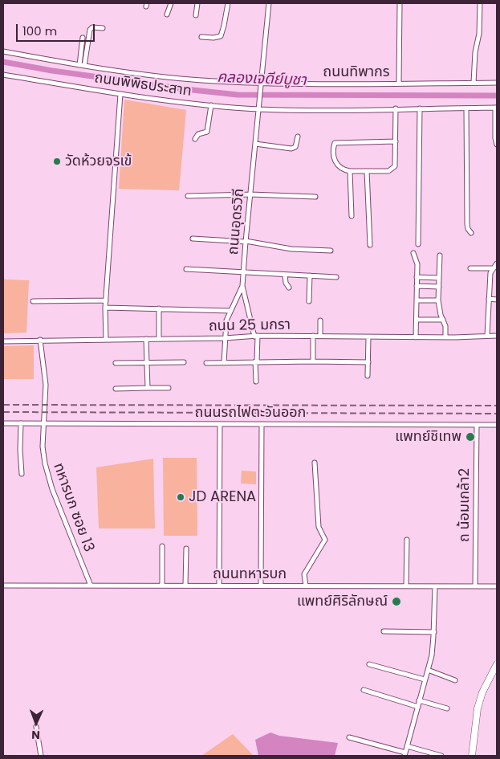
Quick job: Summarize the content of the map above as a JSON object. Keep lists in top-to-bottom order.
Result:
{
  "streets": {
    "street": [
      "ถนนทิพากร",
      "ถนนพิพิธประสาท",
      "ถนนอุดรวิถี",
      "ถนน 25 มกรา",
      "ถนนรถไฟตะวันออก",
      "ถ น้อมเกล้า2",
      "ทหารบก ซอย 13",
      "ถนนทหารบก"
    ]
  },
  "crossings": [
    ["ถนนทิพากร", "ถนนอุดรวิถี"],
    ["ถนนพิพิธประสาท", "ถนนอุดรวิถี"],
    ["ถนนอุดรวิถี", "ถนน 25 มกรา"],
    ["ถนน 25 มกรา", "ทหารบก ซอย 13"],
    ["ถนนรถไฟตะวันออก", "ถ น้อมเกล้า2"],
    ["ถนนรถไฟตะวันออก", "ทหารบก ซอย 13"],
    ["ถ น้อมเกล้า2", "ถนนทหารบก"],
    ["ทหารบก ซอย 13", "ถนนทหารบก"]
  ],
  "water": ["คลองเจดีย์บูชา"],
  "places": [
    "วัดห้วยจรเข้",
    "แพทย์ชิเทพ",
    "JD ARENA",
    "แพทย์ศิริลักษณ์"
  ],
  "scale_bar": "100 m",
  "north": "bottom"
}
